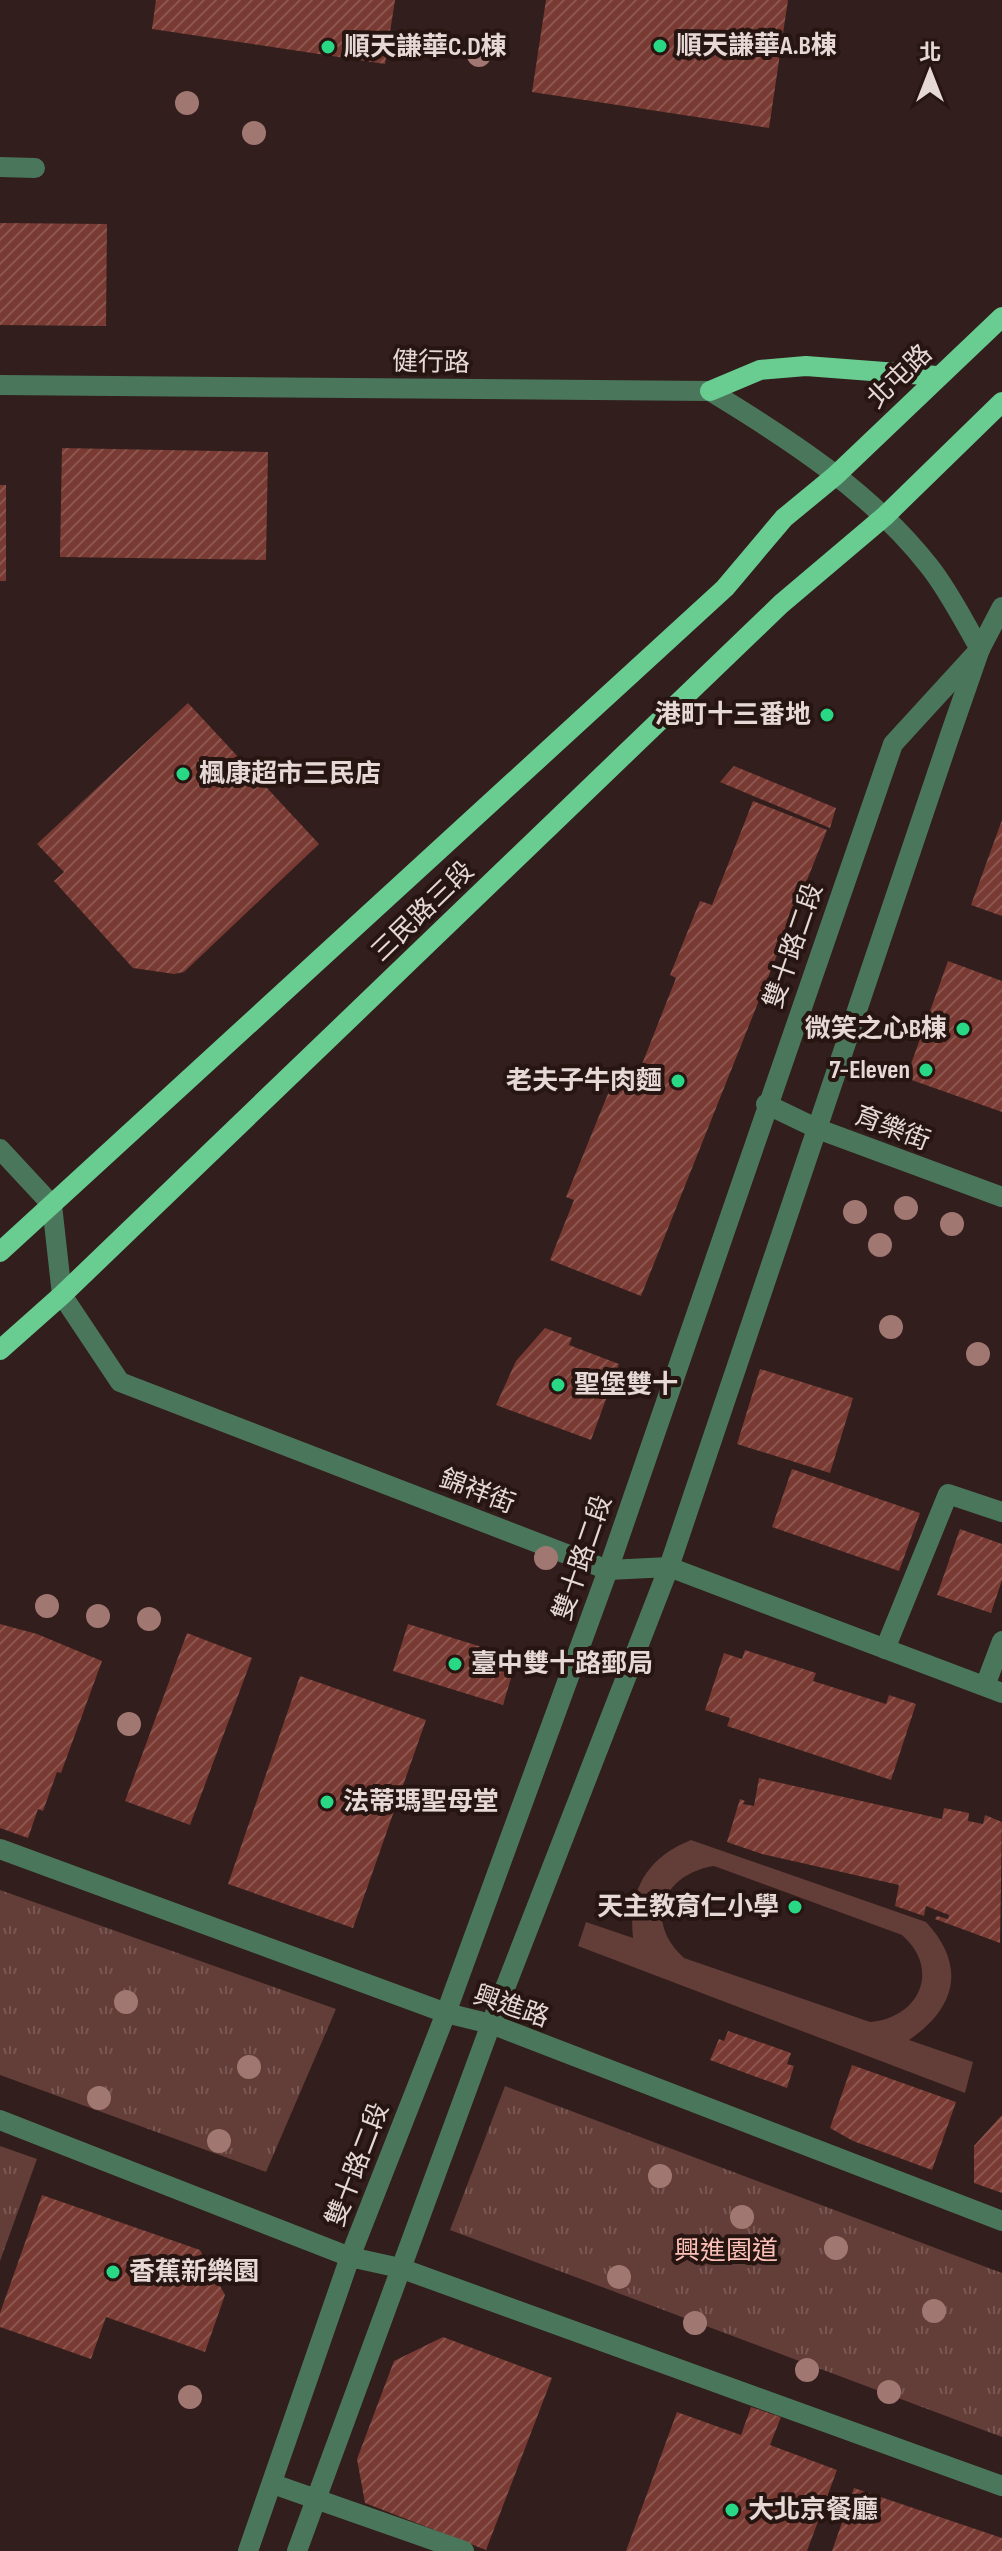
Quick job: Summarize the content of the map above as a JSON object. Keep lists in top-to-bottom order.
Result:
{
  "streets": {
    "main road": ["北屯路", "三民路三段"],
    "street": [
      "健行路",
      "雙十路二段",
      "育樂街",
      "錦祥街",
      "興進路"
    ]
  },
  "crossings": [
    ["北屯路", "三民路三段"],
    ["三民路三段", "錦祥街"],
    ["雙十路二段", "育樂街"],
    ["雙十路二段", "錦祥街"],
    ["雙十路二段", "興進路"]
  ],
  "parks": ["興進園道"],
  "places": [
    "順天謙華A.B棟",
    "順天謙華C.D棟",
    "港町十三番地",
    "楓康超市三民店",
    "微笑之心B棟",
    "7-Eleven",
    "老夫子牛肉麵",
    "聖堡雙十",
    "臺中雙十路郵局",
    "法蒂瑪聖母堂",
    "天主教育仁小學",
    "香蕉新樂園",
    "大北京餐廳"
  ],
  "north": "top"
}
